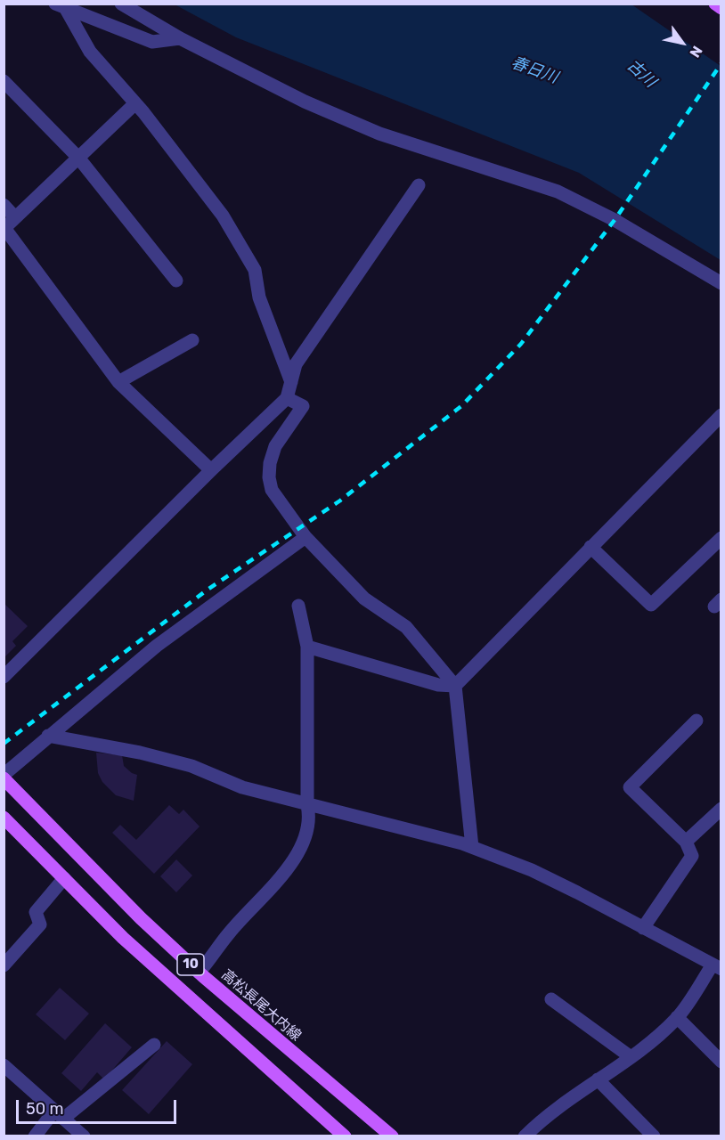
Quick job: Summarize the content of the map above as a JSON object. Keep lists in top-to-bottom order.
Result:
{
  "streets": {
    "main road": ["10", "高松長尾大内線"]
  },
  "water": ["春日川", "古川"],
  "scale_bar": "50 m",
  "north": "bottom right"
}
